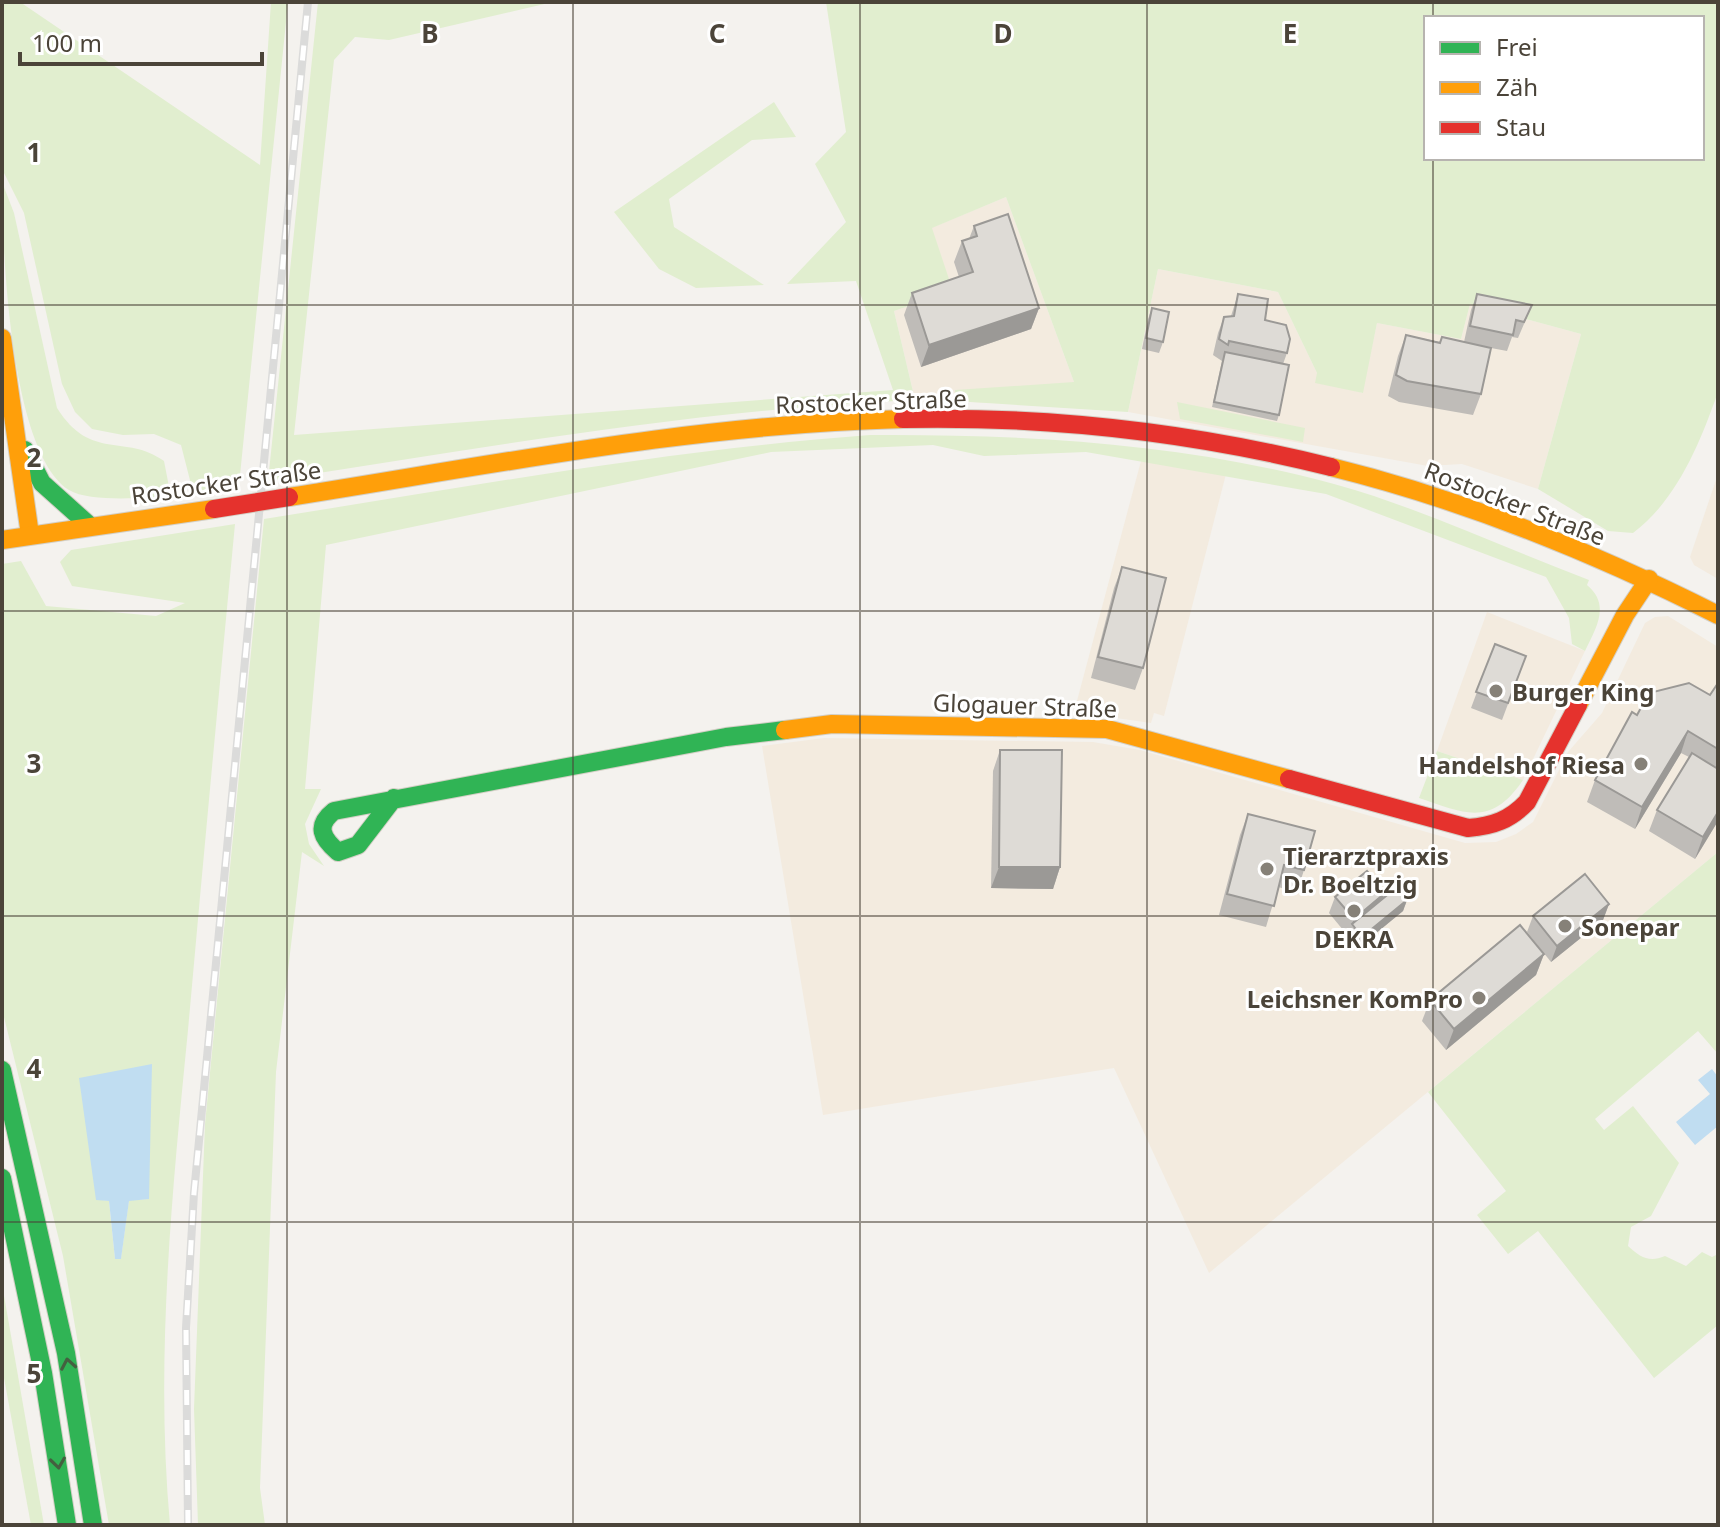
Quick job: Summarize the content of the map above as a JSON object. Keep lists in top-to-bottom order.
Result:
{
  "streets": {
    "main road": ["Rostocker Straße", "Glogauer Straße"]
  },
  "crossings": [
    ["Rostocker Straße", "Glogauer Straße"]
  ],
  "places": [
    "Burger King",
    "Handelshof Riesa",
    "Tierarztpraxis Dr. Boeltzig",
    "DEKRA",
    "Sonepar",
    "Leichsner KomPro"
  ],
  "legend": ["Frei", "Zäh", "Stau"],
  "scale_bar": "100 m",
  "grid": {
    "columns": [
      "B",
      "C",
      "D",
      "E"
    ],
    "rows": [
      "1",
      "2",
      "3",
      "4",
      "5"
    ]
  }
}
